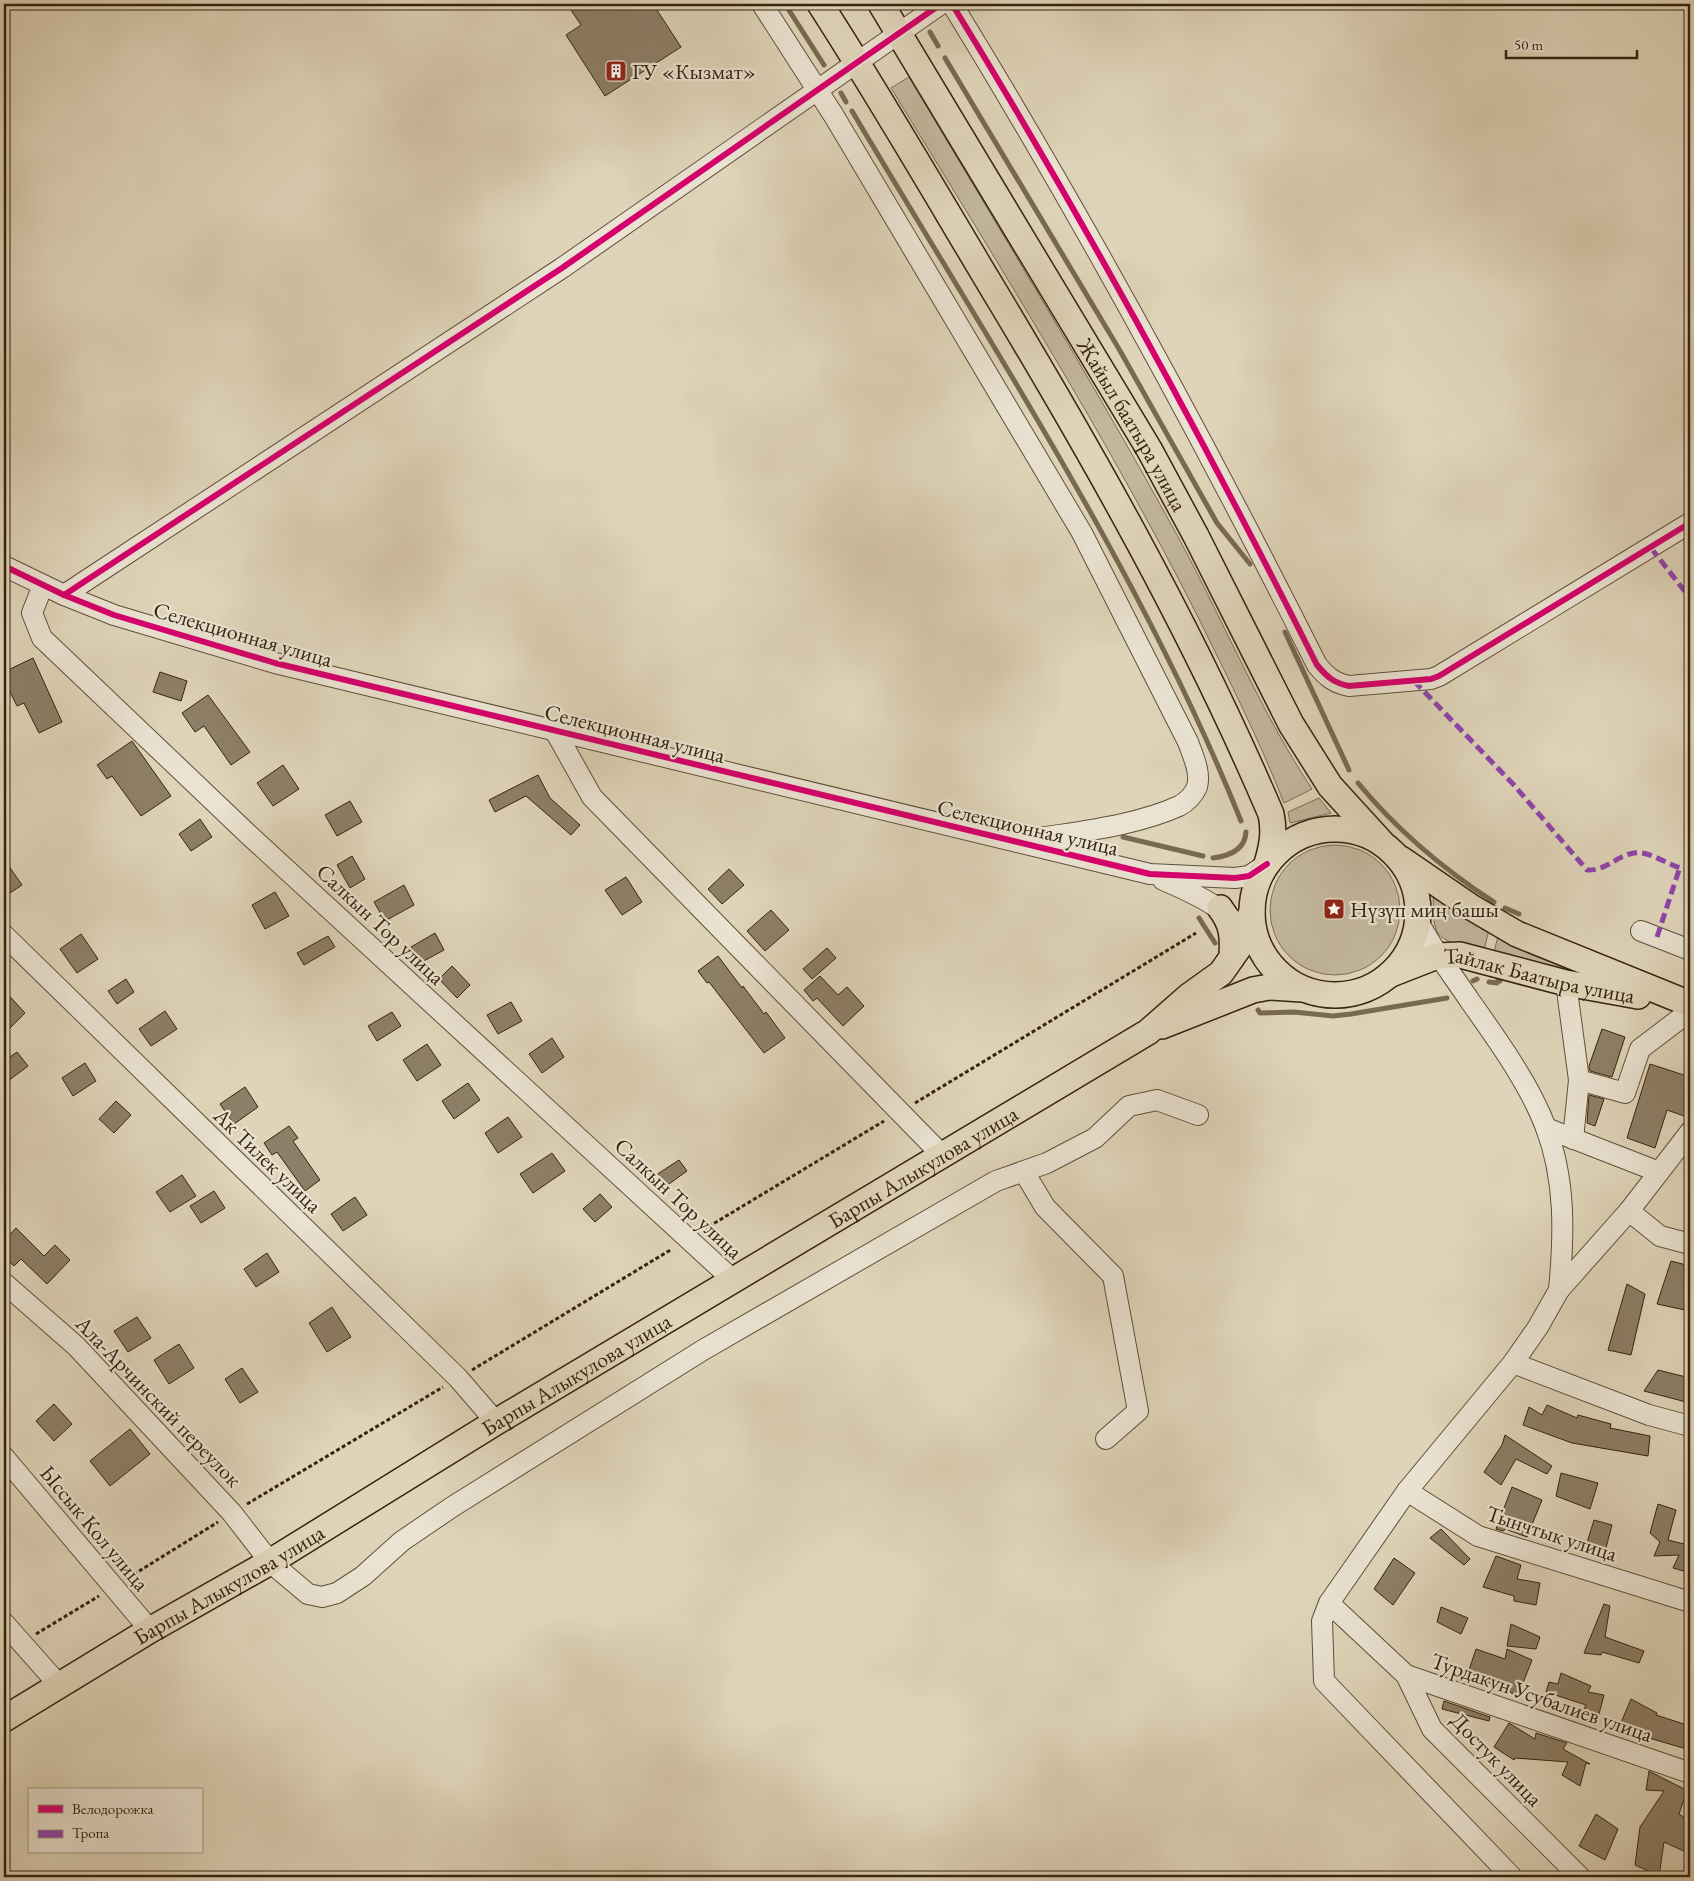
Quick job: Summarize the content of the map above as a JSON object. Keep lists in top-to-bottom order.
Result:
{
  "streets": {
    "main road": ["Жайыл баатыра улица", "Тайлак Баатыра улица", "Барпы Алыкулова улица"],
    "street": [
      "Селекционная улица",
      "Салкын Тор улица",
      "Ак Тилек улица",
      "Ала-Арчинский переулок",
      "Ыссык Кол улица",
      "Тынчтык улица",
      "Турдакун Усубалиев улица",
      "Достук улица"
    ]
  },
  "crossings": [
    ["Жайыл баатыра улица", "Селекционная улица"],
    ["Жайыл баатыра улица", "Тайлак Баатыра улица"],
    ["Жайыл баатыра улица", "Барпы Алыкулова улица"],
    ["Селекционная улица", "Салкын Тор улица"],
    ["Селекционная улица", "Тайлак Баатыра улица"],
    ["Селекционная улица", "Барпы Алыкулова улица"],
    ["Салкын Тор улица", "Барпы Алыкулова улица"],
    ["Тайлак Баатыра улица", "Барпы Алыкулова улица"],
    ["Ак Тилек улица", "Барпы Алыкулова улица"],
    ["Барпы Алыкулова улица", "Ала-Арчинский переулок"],
    ["Барпы Алыкулова улица", "Ыссык Кол улица"],
    ["Турдакун Усубалиев улица", "Достук улица"]
  ],
  "places": {
    "building": ["ГУ «Кызмат»"],
    "place": ["Нүзүп миң башы"]
  },
  "legend": ["Велодорожка", "Тропа"],
  "scale_bar": "50 m"
}
